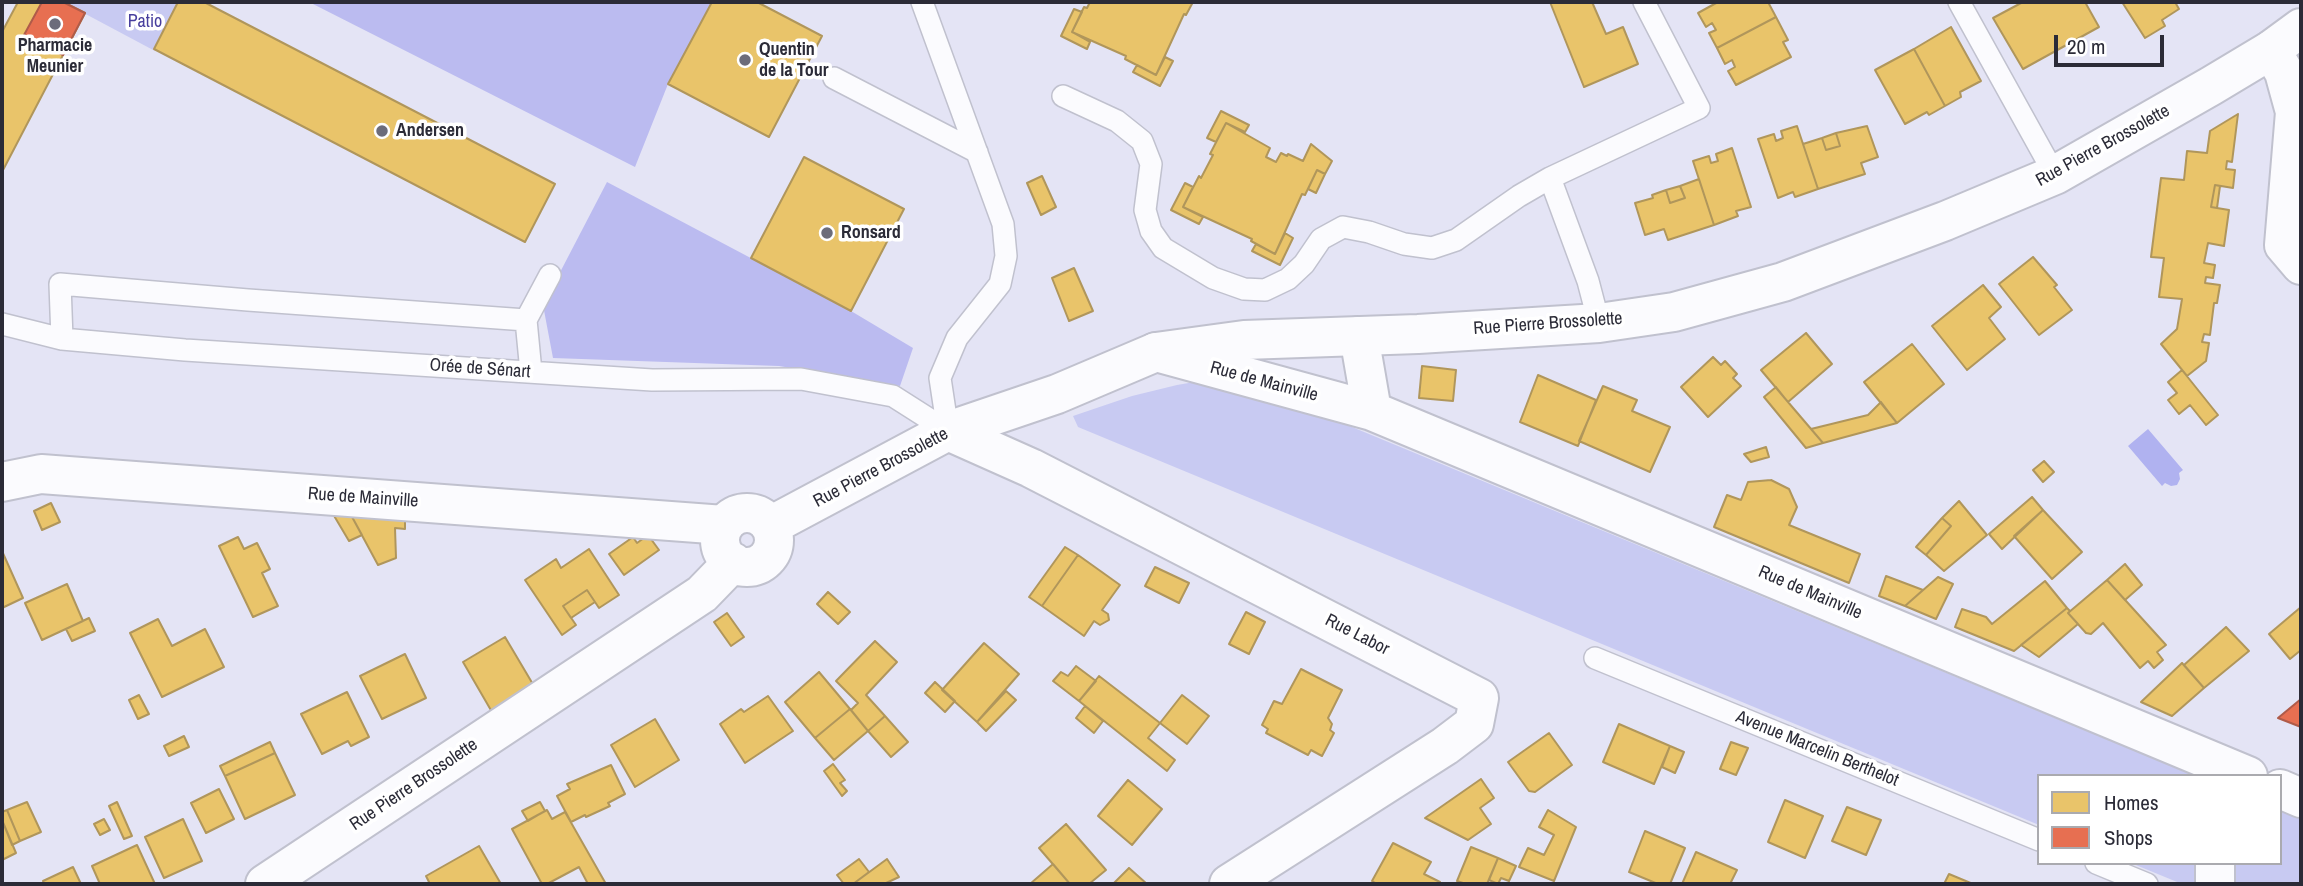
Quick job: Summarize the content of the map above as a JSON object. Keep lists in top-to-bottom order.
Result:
{
  "streets": {
    "street": ["Rue Pierre Brossolette", "Rue de Mainville", "Rue Labor"],
    "lane": ["Orée de Sénart", "Avenue Marcelin Berthelot"]
  },
  "crossings": [
    ["Rue Pierre Brossolette", "Orée de Sénart"],
    ["Rue Pierre Brossolette", "Rue de Mainville"],
    ["Rue Pierre Brossolette", "Rue Labor"],
    ["Orée de Sénart", "Rue Labor"]
  ],
  "parks": ["Patio"],
  "places": [
    "Pharmacie Meunier",
    "Quentin de la Tour",
    "Andersen",
    "Ronsard"
  ],
  "legend": ["Homes", "Shops"],
  "scale_bar": "20 m"
}
